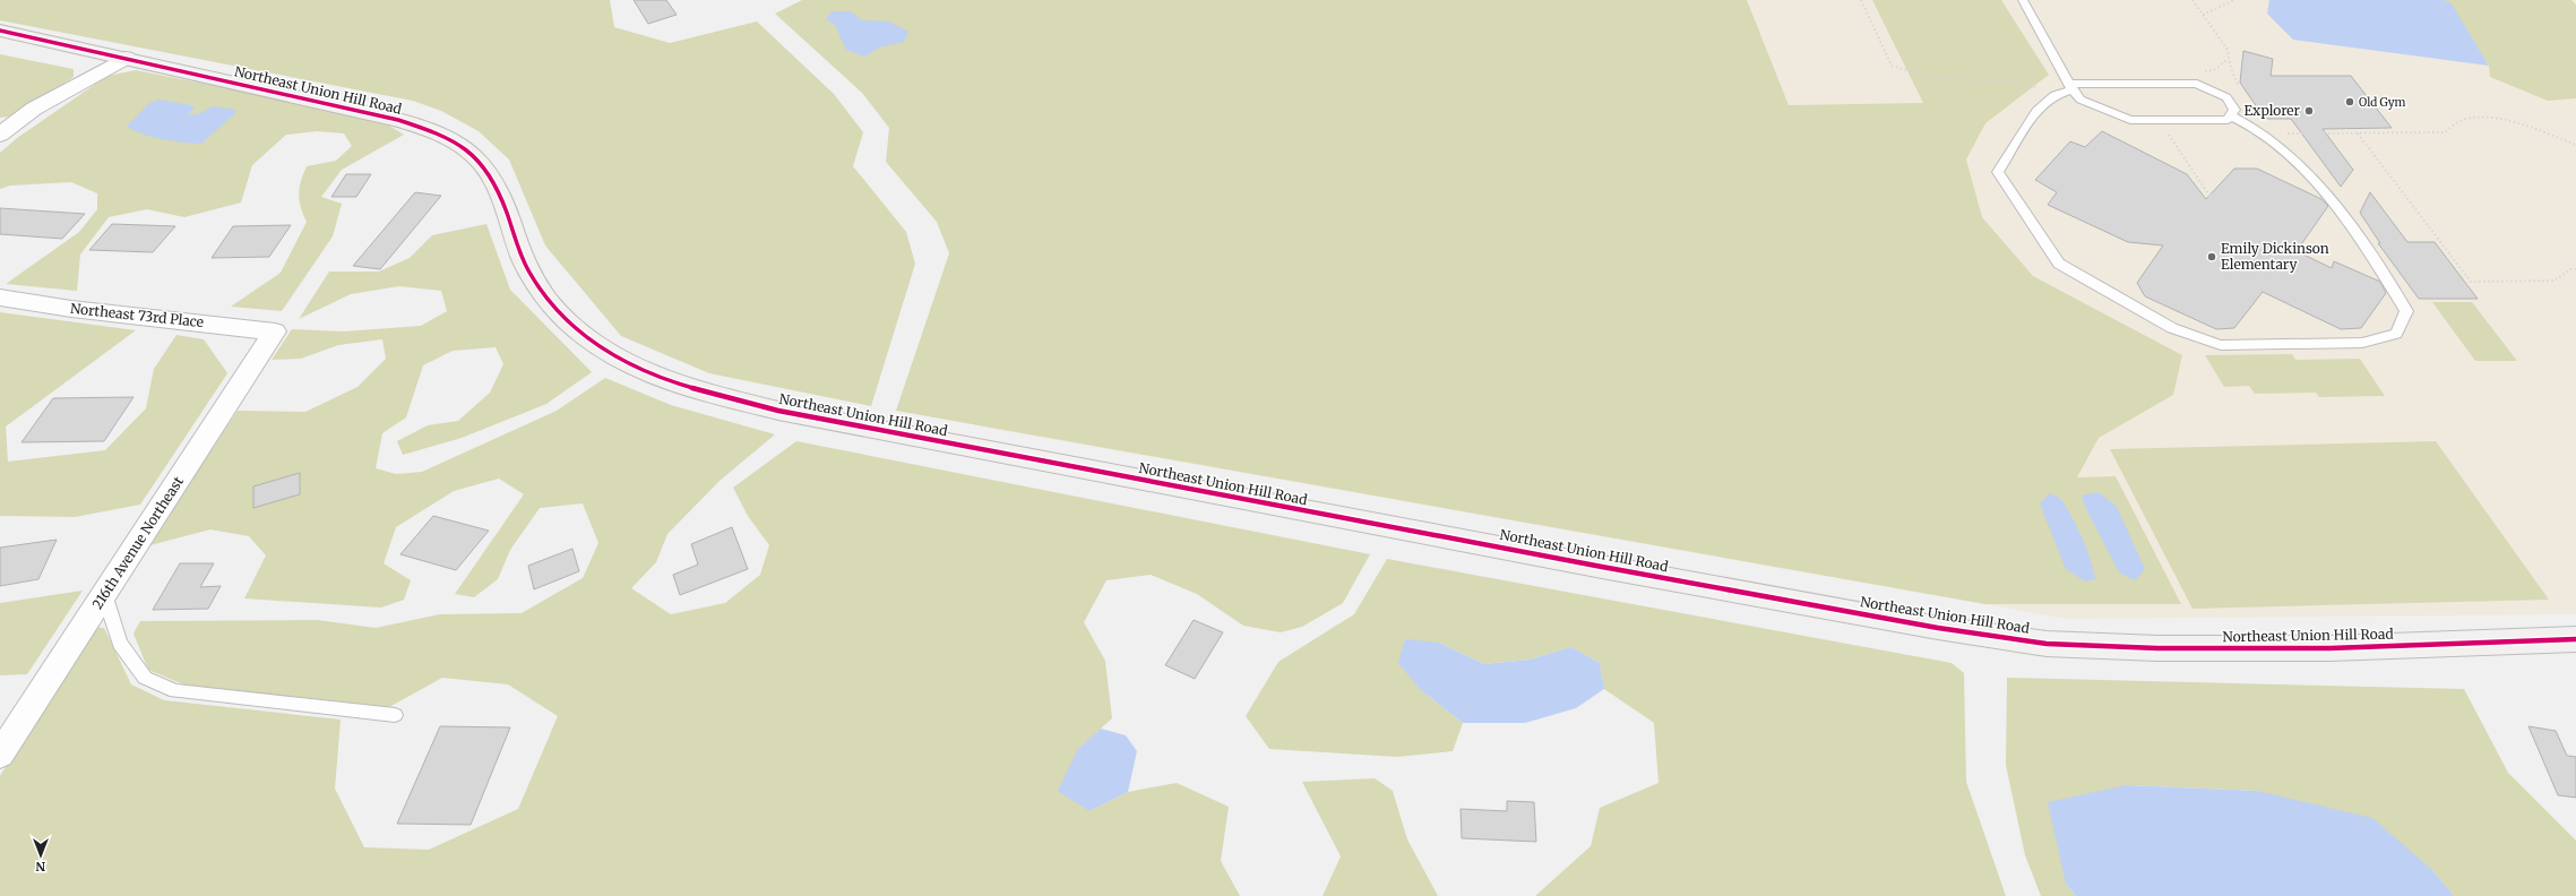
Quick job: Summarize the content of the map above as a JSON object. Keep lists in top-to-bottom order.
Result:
{
  "streets": {
    "street": ["Northeast Union Hill Road", "Northeast 73rd Place", "216th Avenue Northeast"]
  },
  "crossings": [
    ["Northeast 73rd Place", "216th Avenue Northeast"]
  ],
  "places": ["Old Gym", "Explorer", "Emily Dickinson Elementary"],
  "north": "bottom"
}
